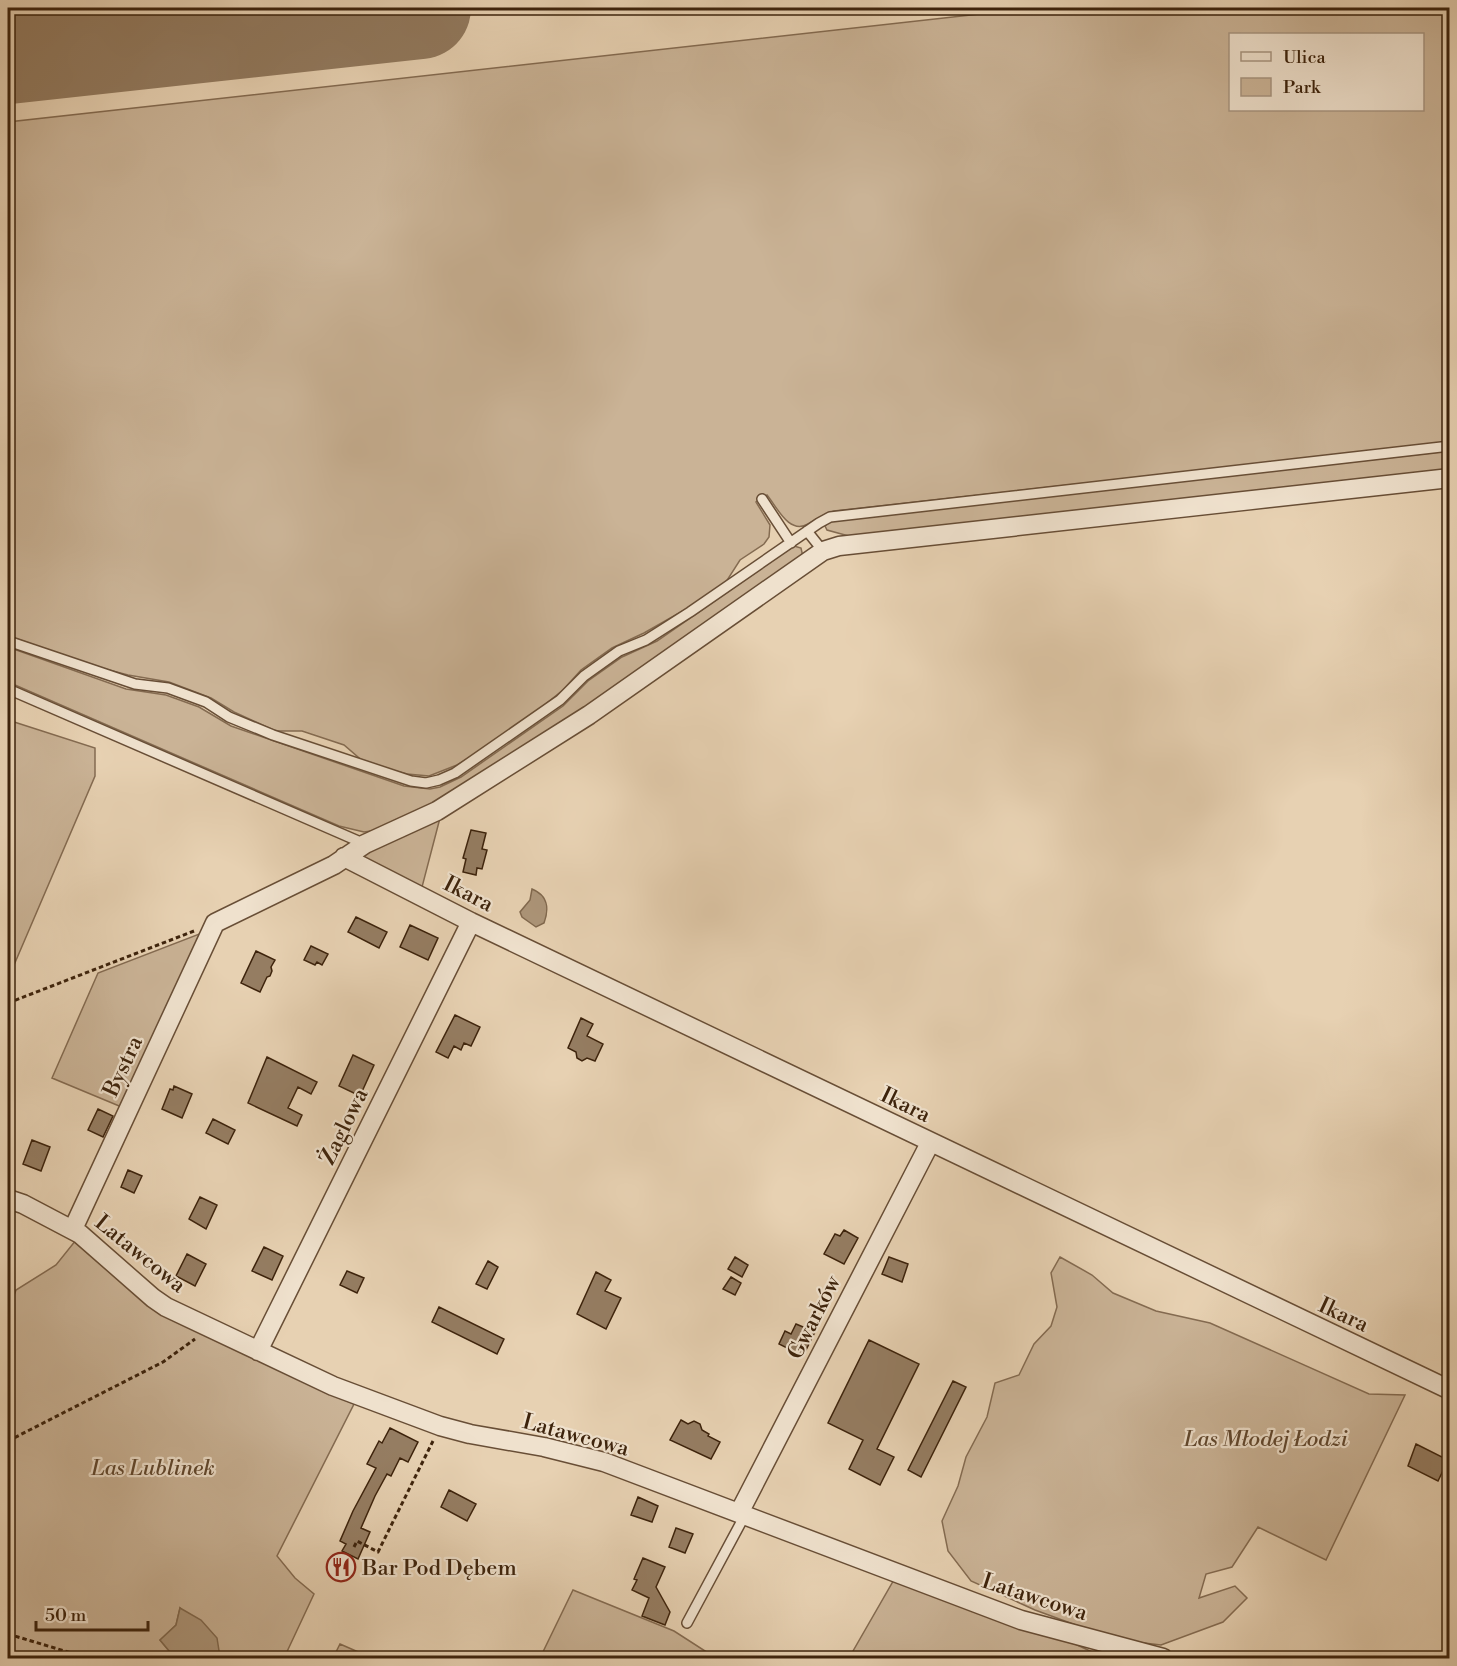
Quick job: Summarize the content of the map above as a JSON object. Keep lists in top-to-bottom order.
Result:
{
  "streets": {
    "street": [
      "Ikara",
      "Bystra",
      "Żaglowa",
      "Latawcowa",
      "Gwarków"
    ]
  },
  "crossings": [
    ["Ikara", "Żaglowa"],
    ["Ikara", "Gwarków"],
    ["Bystra", "Latawcowa"],
    ["Żaglowa", "Latawcowa"],
    ["Latawcowa", "Gwarków"]
  ],
  "parks": ["Las Młodej Łodzi", "Las Lublinek"],
  "places": {
    "restaurant": ["Bar Pod Dębem"]
  },
  "legend": ["Ulica", "Park"],
  "scale_bar": "50 m"
}
